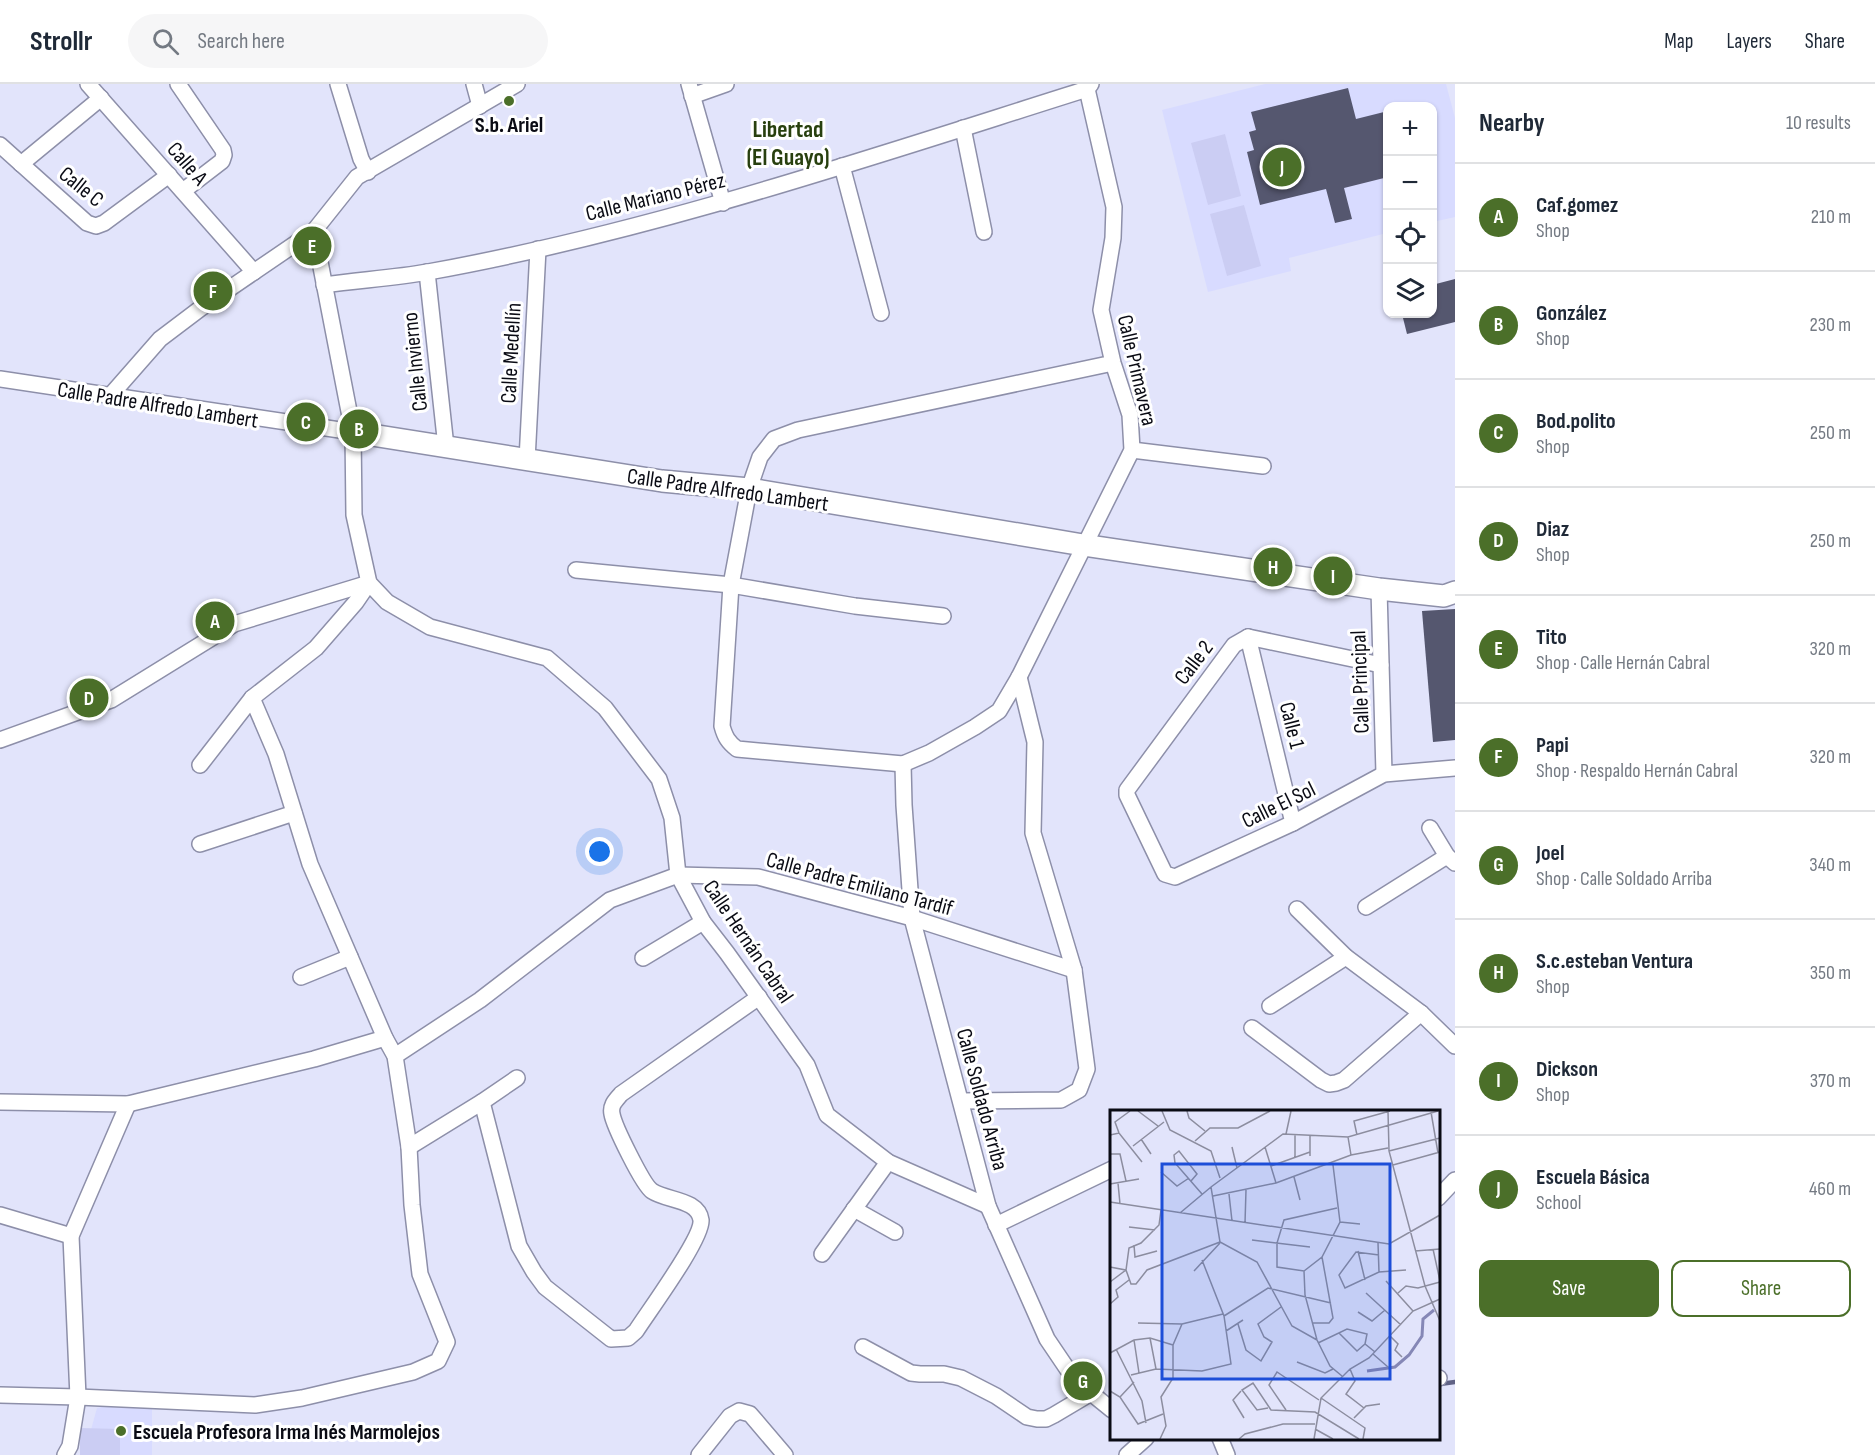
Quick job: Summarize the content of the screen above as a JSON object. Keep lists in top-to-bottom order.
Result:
{
  "streets": {
    "street": [
      "Calle A",
      "Calle C",
      "Calle Mariano Pérez",
      "Calle Medellín",
      "Calle Invierno",
      "Calle Primavera",
      "Calle Padre Alfredo Lambert",
      "Calle 2",
      "Calle Principal",
      "Calle 1",
      "Calle El Sol",
      "Calle Padre Emiliano Tardif",
      "Calle Hernán Cabral",
      "Calle Soldado Arriba"
    ]
  },
  "crossings": [
    ["Calle A", "Calle C"],
    ["Calle Mariano Pérez", "Calle Medellín"],
    ["Calle Mariano Pérez", "Calle Invierno"],
    ["Calle Mariano Pérez", "Calle Primavera"],
    ["Calle Medellín", "Calle Padre Alfredo Lambert"],
    ["Calle Invierno", "Calle Padre Alfredo Lambert"],
    ["Calle Primavera", "Calle Padre Alfredo Lambert"],
    ["Calle Primavera", "Calle Soldado Arriba"],
    ["Calle Padre Alfredo Lambert", "Calle Principal"],
    ["Calle 2", "Calle Principal"],
    ["Calle 2", "Calle 1"],
    ["Calle 2", "Calle El Sol"],
    ["Calle Principal", "Calle El Sol"],
    ["Calle 1", "Calle El Sol"],
    ["Calle Padre Emiliano Tardif", "Calle Hernán Cabral"],
    ["Calle Padre Emiliano Tardif", "Calle Soldado Arriba"],
    ["Calle Hernán Cabral", "Calle Soldado Arriba"]
  ],
  "districts": ["Libertad (El Guayo)"],
  "places": ["S.b. Ariel", "Escuela Profesora Irma Inés Marmolejos"],
  "page": {
    "header": "Strollr",
    "search": "Search here",
    "nav": ["Map", "Layers", "Share"],
    "heading": ["Nearby", "10 results"],
    "map_buttons": ["+", "−"],
    "pins": [
      "J",
      "E",
      "F",
      "C",
      "B",
      "H",
      "I",
      "A",
      "D",
      "G"
    ],
    "list": [
      {
        "mark": "A",
        "name": "Caf.gomez",
        "note": "Shop",
        "value": "210 m"
      },
      {
        "mark": "B",
        "name": "González",
        "note": "Shop",
        "value": "230 m"
      },
      {
        "mark": "C",
        "name": "Bod.polito",
        "note": "Shop",
        "value": "250 m"
      },
      {
        "mark": "D",
        "name": "Diaz",
        "note": "Shop",
        "value": "250 m"
      },
      {
        "mark": "E",
        "name": "Tito",
        "note": "Shop · Calle Hernán Cabral",
        "value": "320 m"
      },
      {
        "mark": "F",
        "name": "Papi",
        "note": "Shop · Respaldo Hernán Cabral",
        "value": "320 m"
      },
      {
        "mark": "G",
        "name": "Joel",
        "note": "Shop · Calle Soldado Arriba",
        "value": "340 m"
      },
      {
        "mark": "H",
        "name": "S.c.esteban Ventura",
        "note": "Shop",
        "value": "350 m"
      },
      {
        "mark": "I",
        "name": "Dickson",
        "note": "Shop",
        "value": "370 m"
      },
      {
        "mark": "J",
        "name": "Escuela Básica",
        "note": "School",
        "value": "460 m"
      }
    ],
    "buttons": ["Save", "Share"]
  }
}
